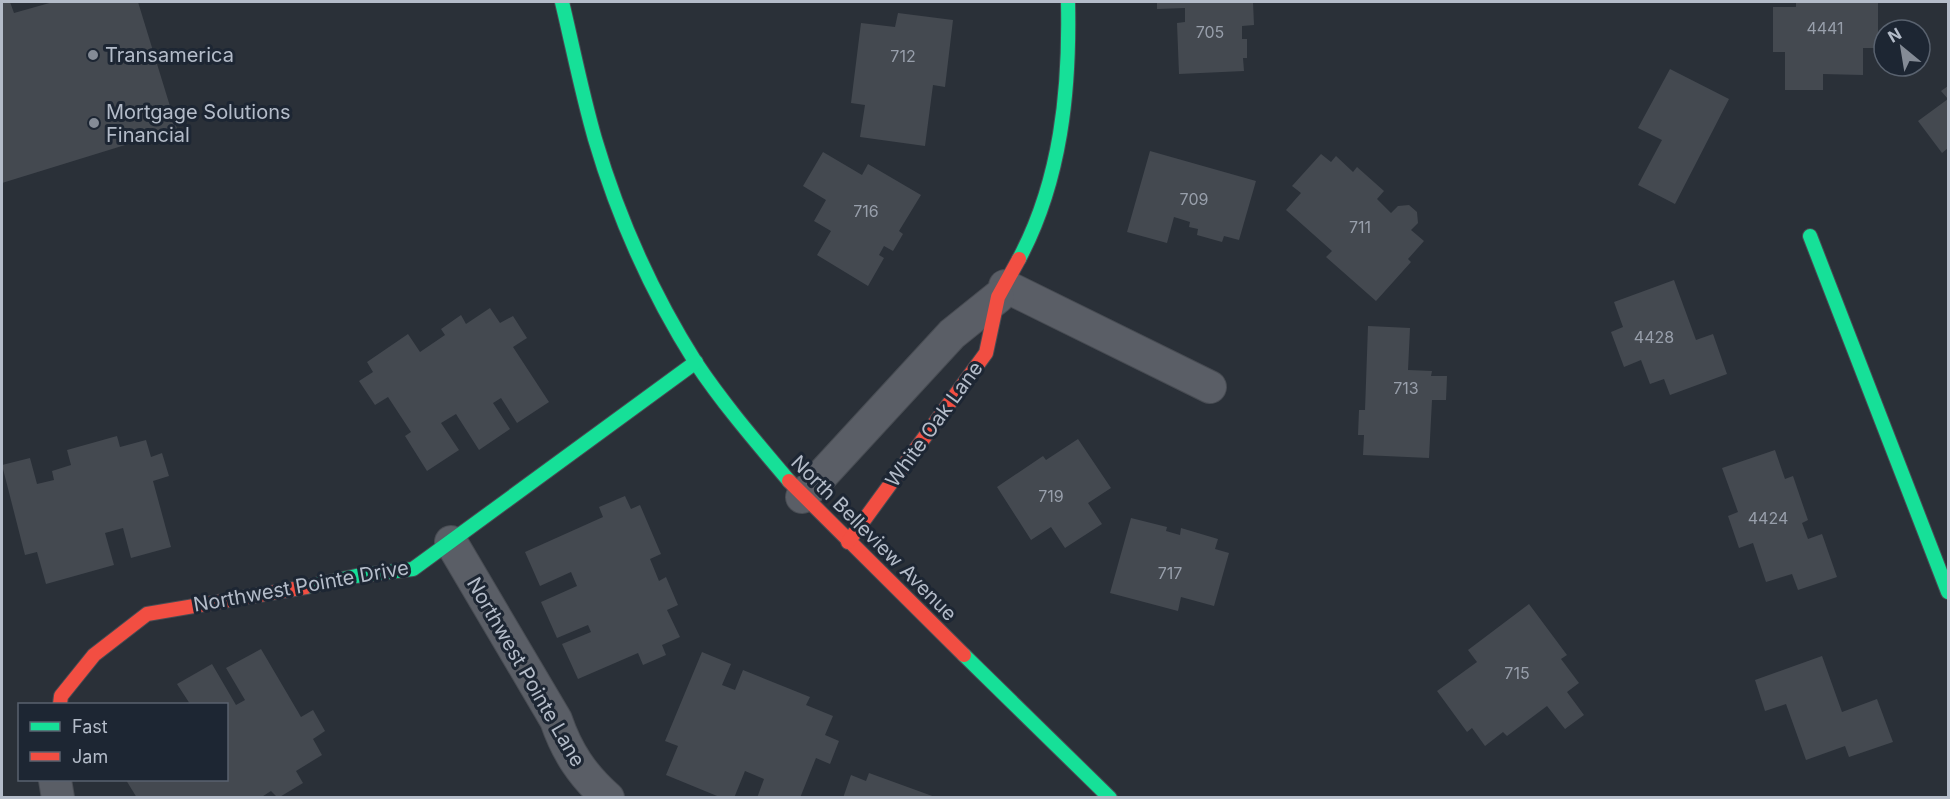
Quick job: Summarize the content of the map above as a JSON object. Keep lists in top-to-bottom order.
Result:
{
  "streets": {
    "street": [
      "White Oak Lane",
      "North Belleview Avenue",
      "Northwest Pointe Drive",
      "Northwest Pointe Lane"
    ]
  },
  "crossings": [
    ["White Oak Lane", "North Belleview Avenue"],
    ["North Belleview Avenue", "Northwest Pointe Drive"],
    ["Northwest Pointe Drive", "Northwest Pointe Lane"]
  ],
  "places": ["Transamerica", "Mortgage Solutions Financial"],
  "house_numbers": [
    "4441",
    "705",
    "712",
    "709",
    "716",
    "711",
    "4428",
    "713",
    "719",
    "4424",
    "717",
    "715"
  ],
  "legend": ["Fast", "Jam"],
  "north": "top left"
}
